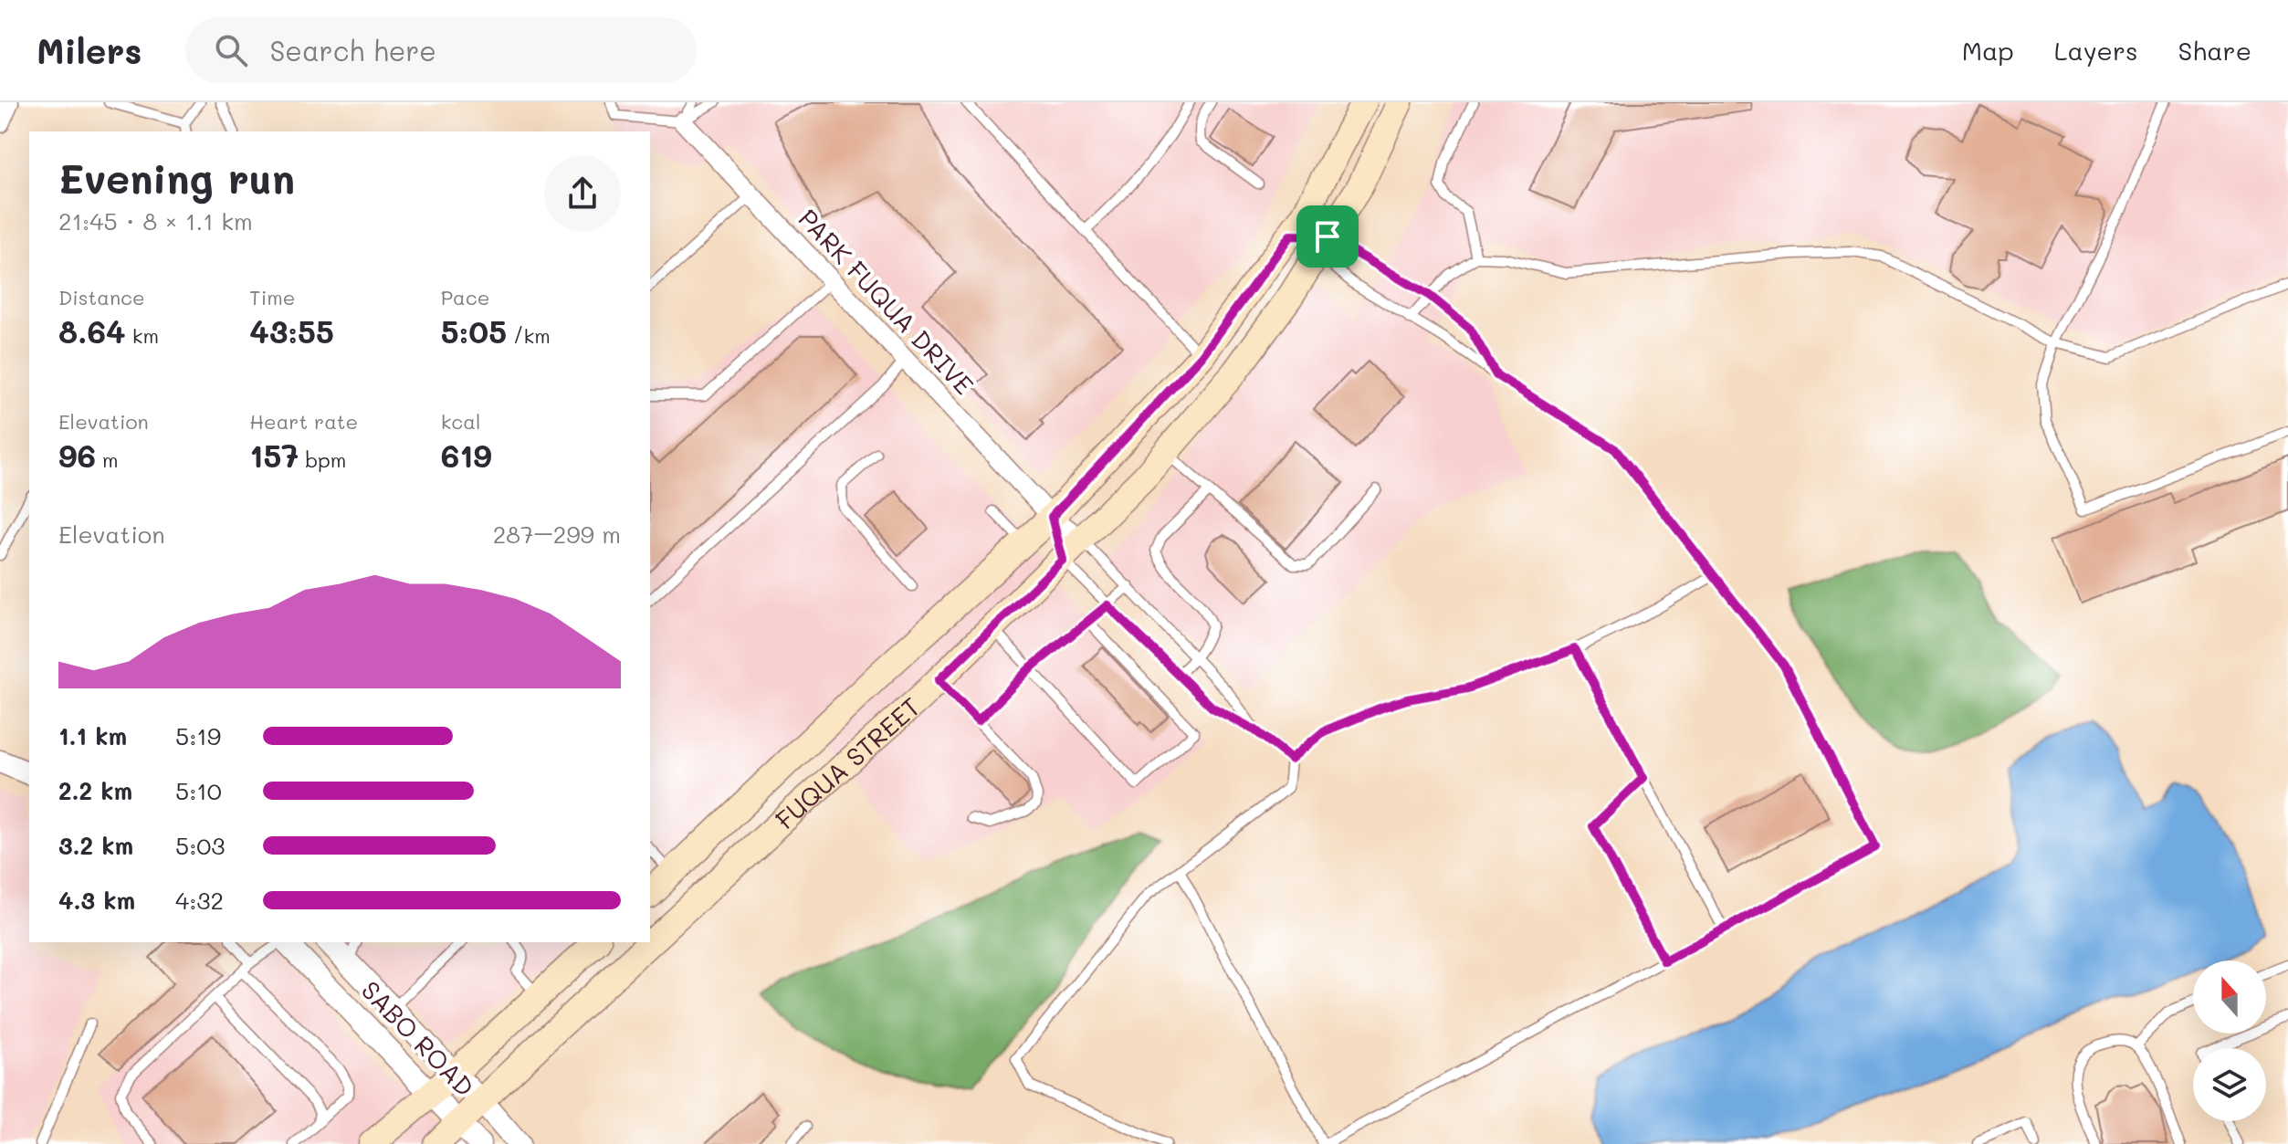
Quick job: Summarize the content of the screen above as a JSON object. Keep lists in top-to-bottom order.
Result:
{
  "streets": {
    "main road": ["FUQUA STREET"],
    "street": ["PARK FUQUA DRIVE", "SABO ROAD"]
  },
  "crossings": [
    ["PARK FUQUA DRIVE", "FUQUA STREET"],
    ["FUQUA STREET", "SABO ROAD"]
  ],
  "north": "top",
  "page": {
    "header": "Milers",
    "search": "Search here",
    "nav": ["Map", "Layers", "Share"],
    "heading": ["Evening run", "21:45 · 8 × 1.1 km"],
    "stats": [
      ["Distance", "8.64 km"],
      ["Time", "43:55"],
      ["Pace", "5:05 /km"],
      ["Elevation", "96 m"],
      ["Heart rate", "157 bpm"],
      ["kcal", "619"]
    ],
    "chart": ["Elevation", "287–299 m"],
    "list": [
      {
        "name": "1.1 km",
        "note": "5:19"
      },
      {
        "name": "2.2 km",
        "note": "5:10"
      },
      {
        "name": "3.2 km",
        "note": "5:03"
      },
      {
        "name": "4.3 km",
        "note": "4:32"
      }
    ]
  }
}
